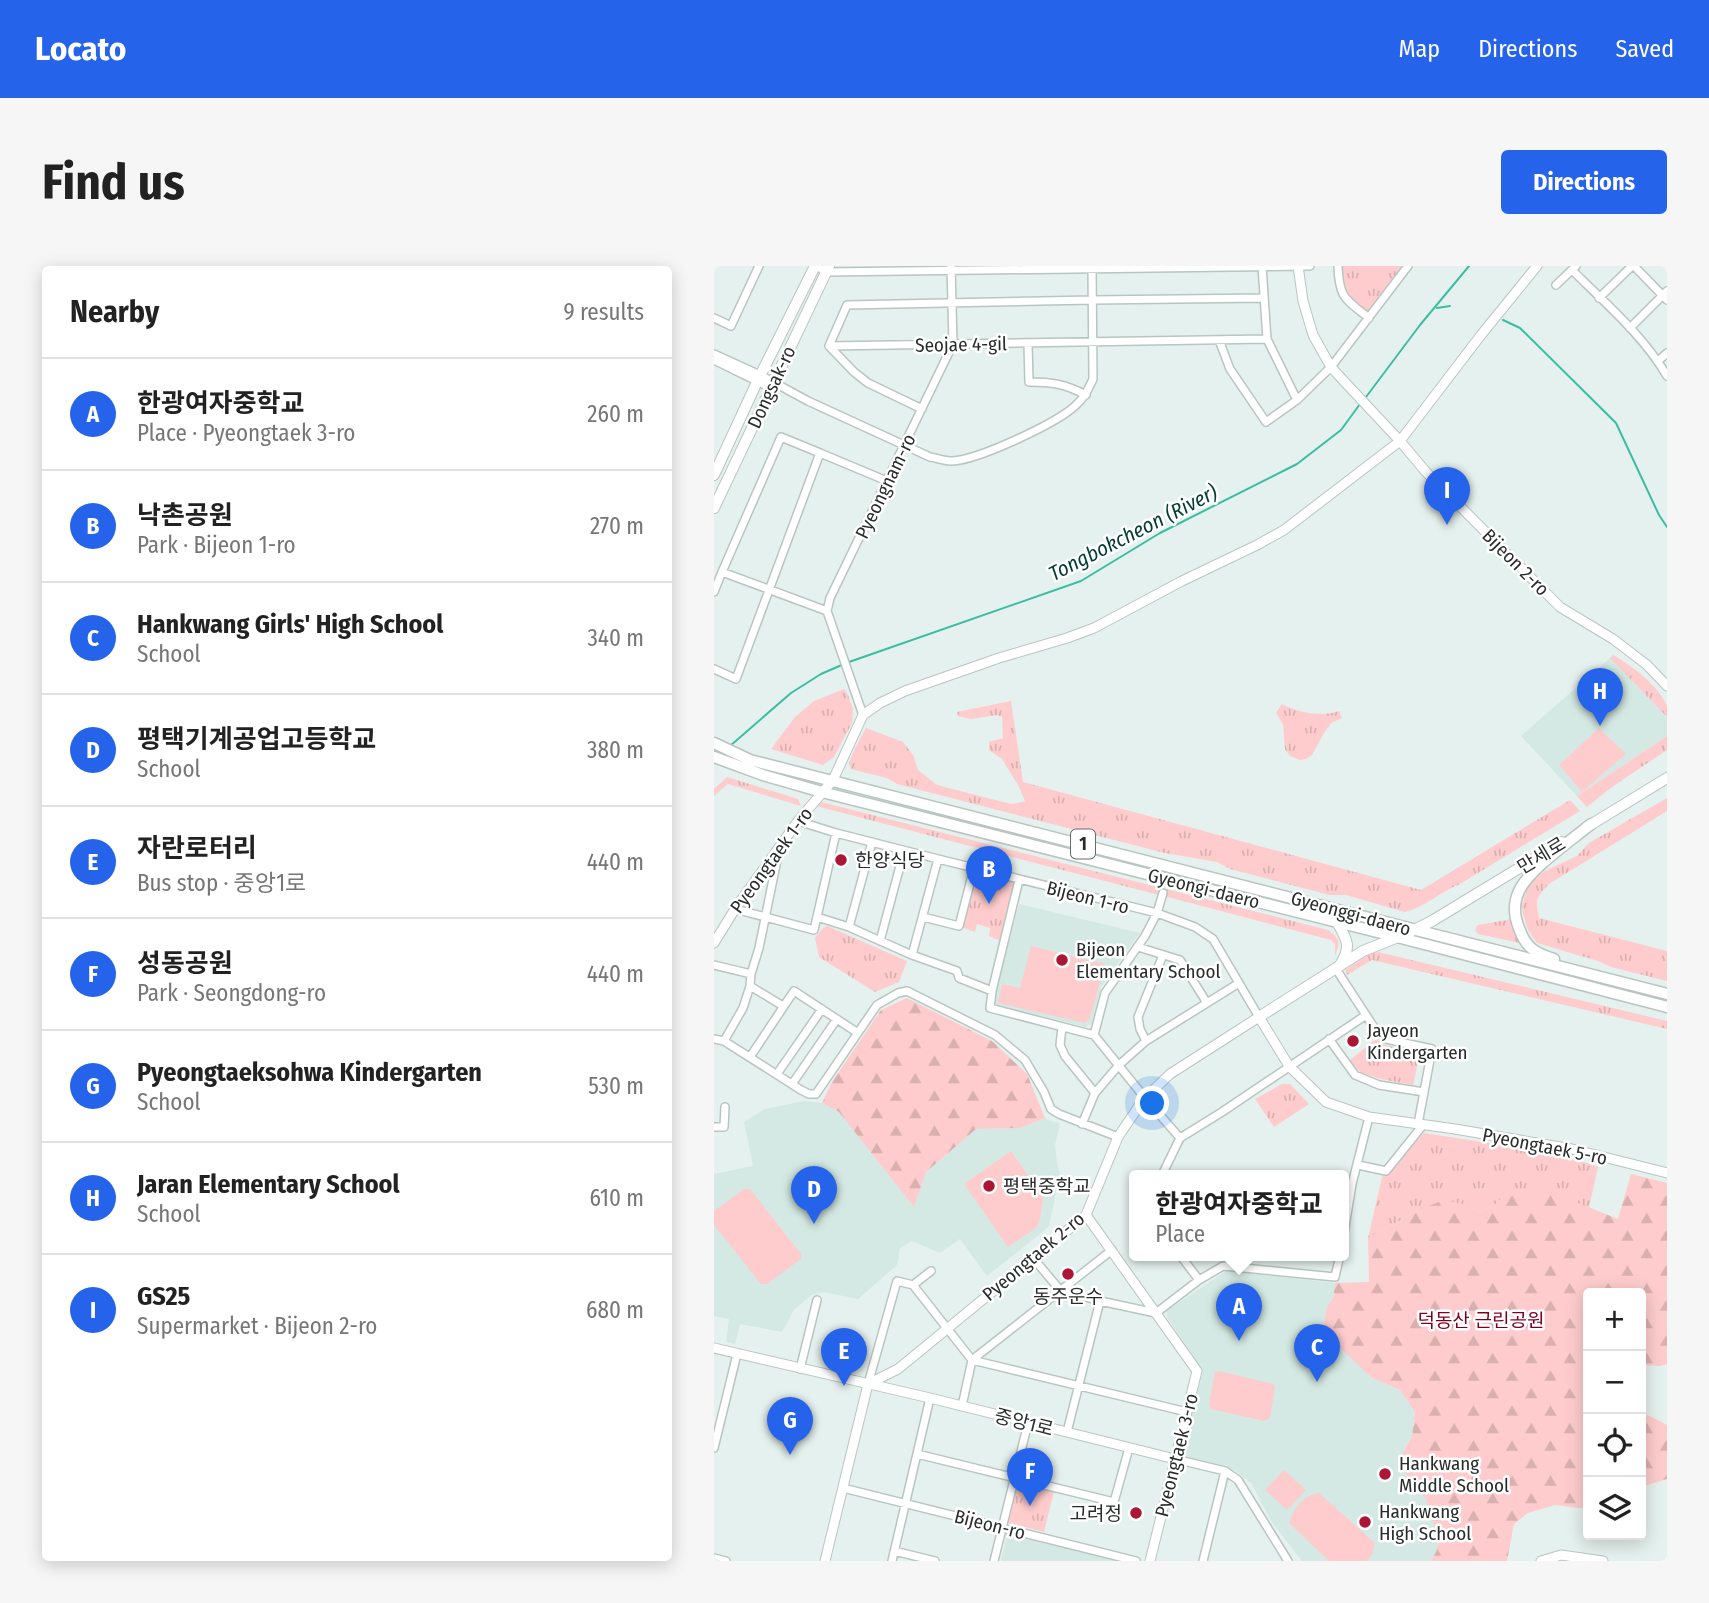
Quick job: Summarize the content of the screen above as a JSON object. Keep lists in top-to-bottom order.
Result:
{
  "streets": {
    "main road": [
      "Dongsak-ro",
      "1",
      "만세로",
      "Gyeongi-daero",
      "Gyeonggi-daero",
      "Pyeongtaek 2-ro"
    ],
    "street": [
      "Seojae 4-gil",
      "Pyeongnam-ro",
      "Bijeon 2-ro",
      "Pyeongtaek 1-ro",
      "Bijeon 1-ro",
      "Pyeongtaek 5-ro",
      "중앙1로",
      "Pyeongtaek 3-ro",
      "Bijeon-ro"
    ]
  },
  "crossings": [
    ["Seojae 4-gil", "Pyeongnam-ro"],
    ["만세로", "Gyeonggi-daero"],
    ["만세로", "Pyeongtaek 2-ro"],
    ["Pyeongtaek 1-ro", "Gyeongi-daero"],
    ["Pyeongtaek 1-ro", "Bijeon 1-ro"],
    ["Pyeongtaek 1-ro", "Gyeonggi-daero"],
    ["Gyeongi-daero", "Pyeongtaek 2-ro"],
    ["Bijeon 1-ro", "Pyeongtaek 5-ro"],
    ["Bijeon 1-ro", "Pyeongtaek 2-ro"],
    ["Gyeonggi-daero", "Pyeongtaek 2-ro"],
    ["Pyeongtaek 5-ro", "Pyeongtaek 2-ro"],
    ["Pyeongtaek 2-ro", "중앙1로"],
    ["Pyeongtaek 2-ro", "Pyeongtaek 3-ro"],
    ["중앙1로", "Pyeongtaek 3-ro"]
  ],
  "water": ["Tongbokcheon (River)"],
  "parks": ["덕동산 근린공원"],
  "places": [
    "한양식당",
    "Bijeon Elementary School",
    "Jayeon Kindergarten",
    "평택중학교",
    "동주운수",
    "Hankwang Middle School",
    "고려정",
    "Hankwang High School"
  ],
  "page": {
    "header": "Locato",
    "nav": ["Map", "Directions", "Saved"],
    "buttons": "Directions",
    "title": "Find us",
    "heading": ["Nearby", "9 results"],
    "list": [
      {
        "mark": "A",
        "name": "한광여자중학교",
        "note": "Place · Pyeongtaek 3-ro",
        "value": "260 m"
      },
      {
        "mark": "B",
        "name": "낙촌공원",
        "note": "Park · Bijeon 1-ro",
        "value": "270 m"
      },
      {
        "mark": "C",
        "name": "Hankwang Girls' High School",
        "note": "School",
        "value": "340 m"
      },
      {
        "mark": "D",
        "name": "평택기계공업고등학교",
        "note": "School",
        "value": "380 m"
      },
      {
        "mark": "E",
        "name": "자란로터리",
        "note": "Bus stop · 중앙1로",
        "value": "440 m"
      },
      {
        "mark": "F",
        "name": "성동공원",
        "note": "Park · Seongdong-ro",
        "value": "440 m"
      },
      {
        "mark": "G",
        "name": "Pyeongtaeksohwa Kindergarten",
        "note": "School",
        "value": "530 m"
      },
      {
        "mark": "H",
        "name": "Jaran Elementary School",
        "note": "School",
        "value": "610 m"
      },
      {
        "mark": "I",
        "name": "GS25",
        "note": "Supermarket · Bijeon 2-ro",
        "value": "680 m"
      }
    ],
    "pins": [
      "I",
      "H",
      "B",
      "D",
      "A",
      "C",
      "E",
      "G",
      "F"
    ],
    "popup": ["한광여자중학교", "Place"],
    "map_buttons": ["+", "−"]
  }
}
